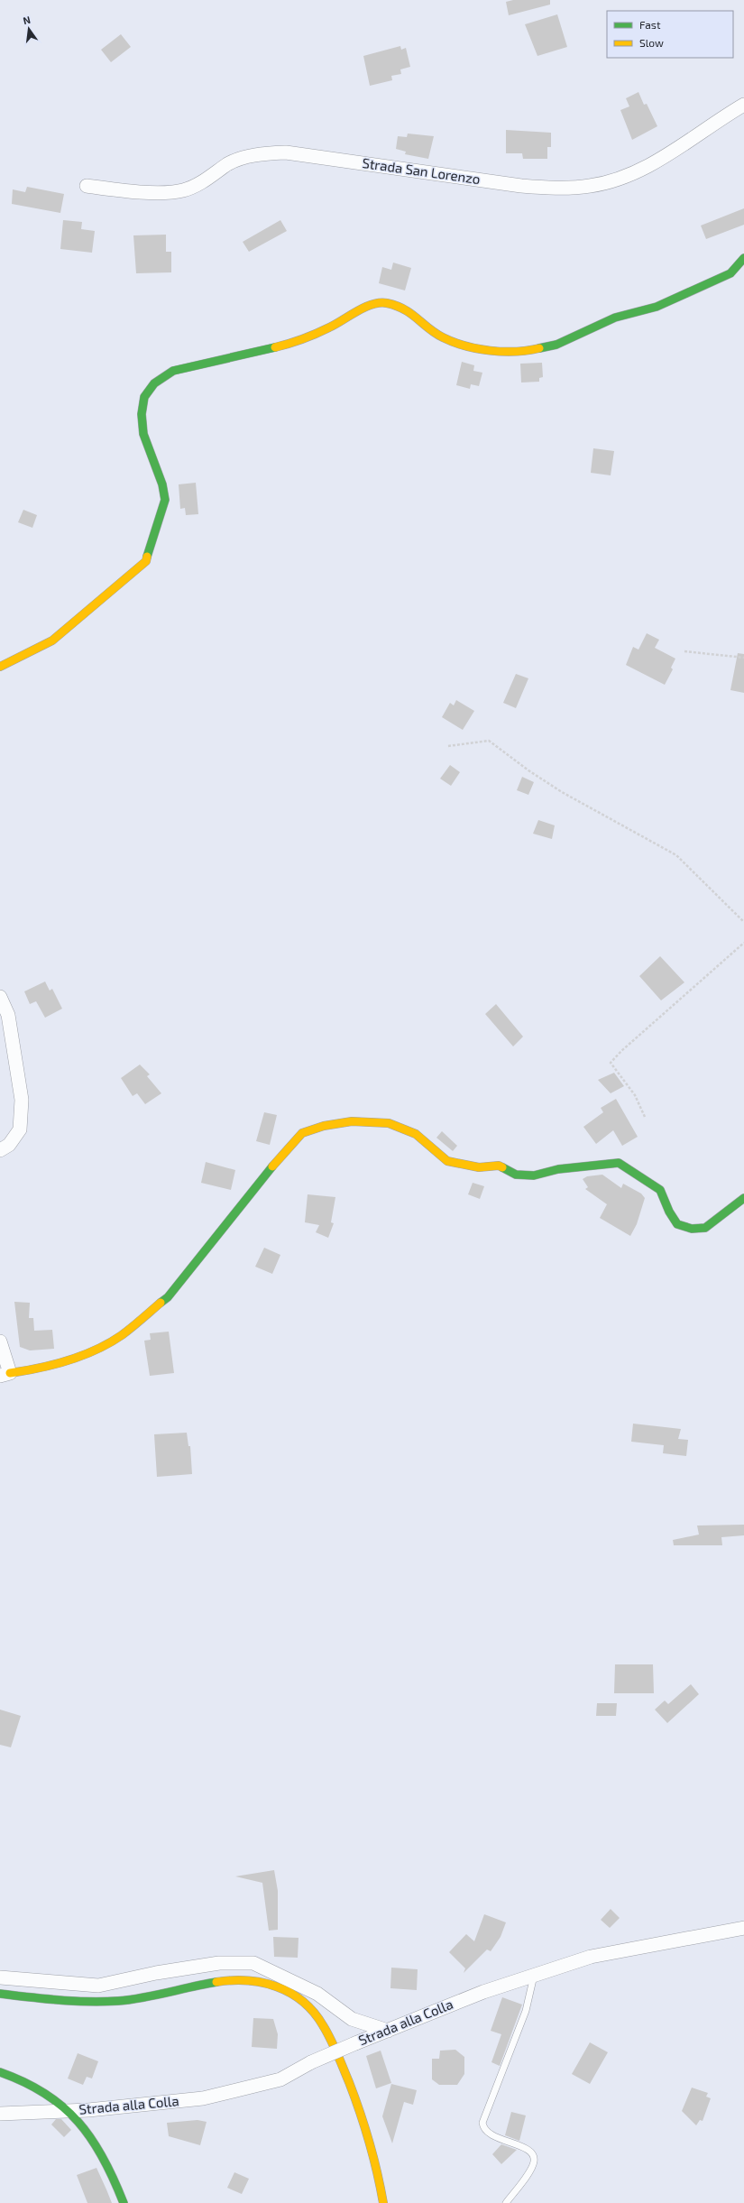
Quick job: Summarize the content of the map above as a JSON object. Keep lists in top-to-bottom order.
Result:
{
  "streets": {
    "street": ["Strada San Lorenzo", "Strada alla Colla"]
  },
  "legend": ["Fast", "Slow"],
  "north": "top"
}
